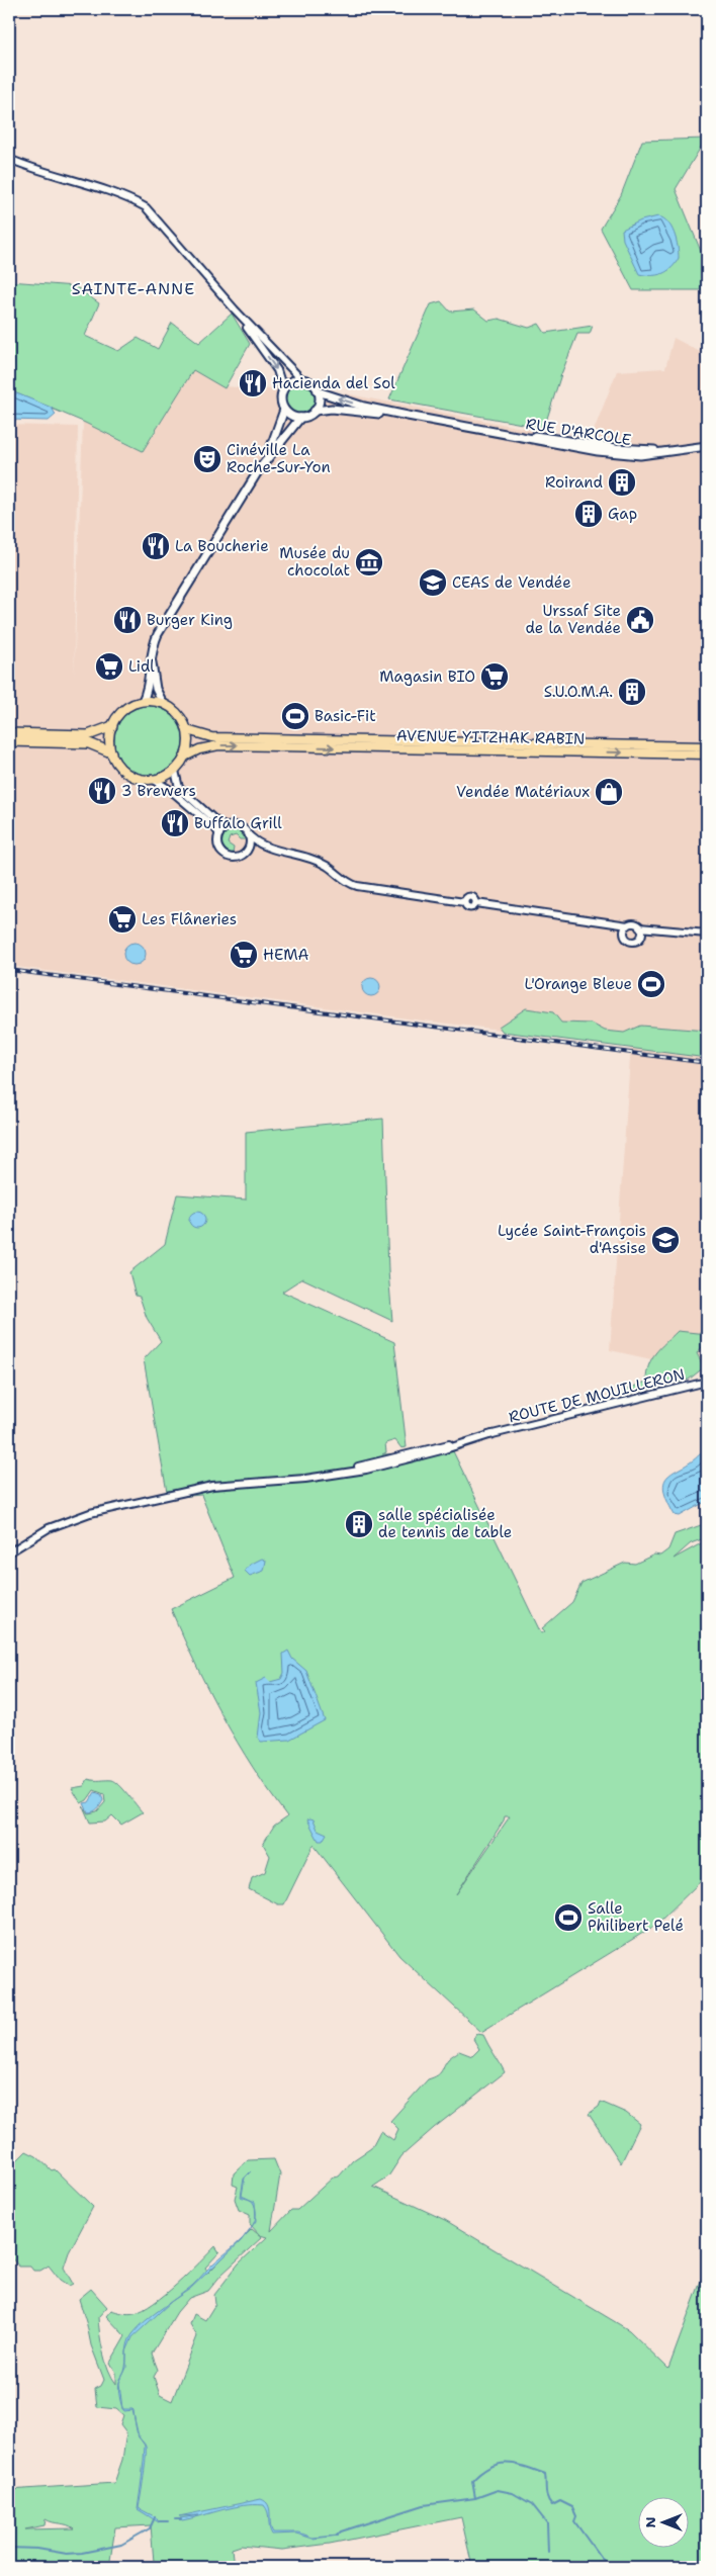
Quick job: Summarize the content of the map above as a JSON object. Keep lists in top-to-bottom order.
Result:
{
  "streets": {
    "main road": ["RUE D'ARCOLE", "AVENUE YITZHAK RABIN"],
    "street": ["ROUTE DE MOUILLERON"]
  },
  "districts": ["SAINTE-ANNE"],
  "places": {
    "restaurant": [
      "Hacienda del Sol",
      "La Boucherie",
      "Burger King",
      "3 Brewers",
      "Buffalo Grill"
    ],
    "theatre": ["Cinéville La Roche-Sur-Yon"],
    "building": [
      "Roirand",
      "Gap",
      "S.U.O.M.A.",
      "salle spécialisée de tennis de table"
    ],
    "museum": ["Musée du chocolat"],
    "school or university": ["CEAS de Vendée", "Lycée Saint-François d'Assise"],
    "public building": ["Urssaf Site de la Vendée"],
    "supermarket": [
      "Lidl",
      "Magasin BIO",
      "Les Flâneries",
      "HEMA"
    ],
    "sports": ["Basic-Fit", "L'Orange Bleue", "Salle Philibert Pelé"],
    "shop": ["Vendée Matériaux"]
  },
  "north": "left"
}
